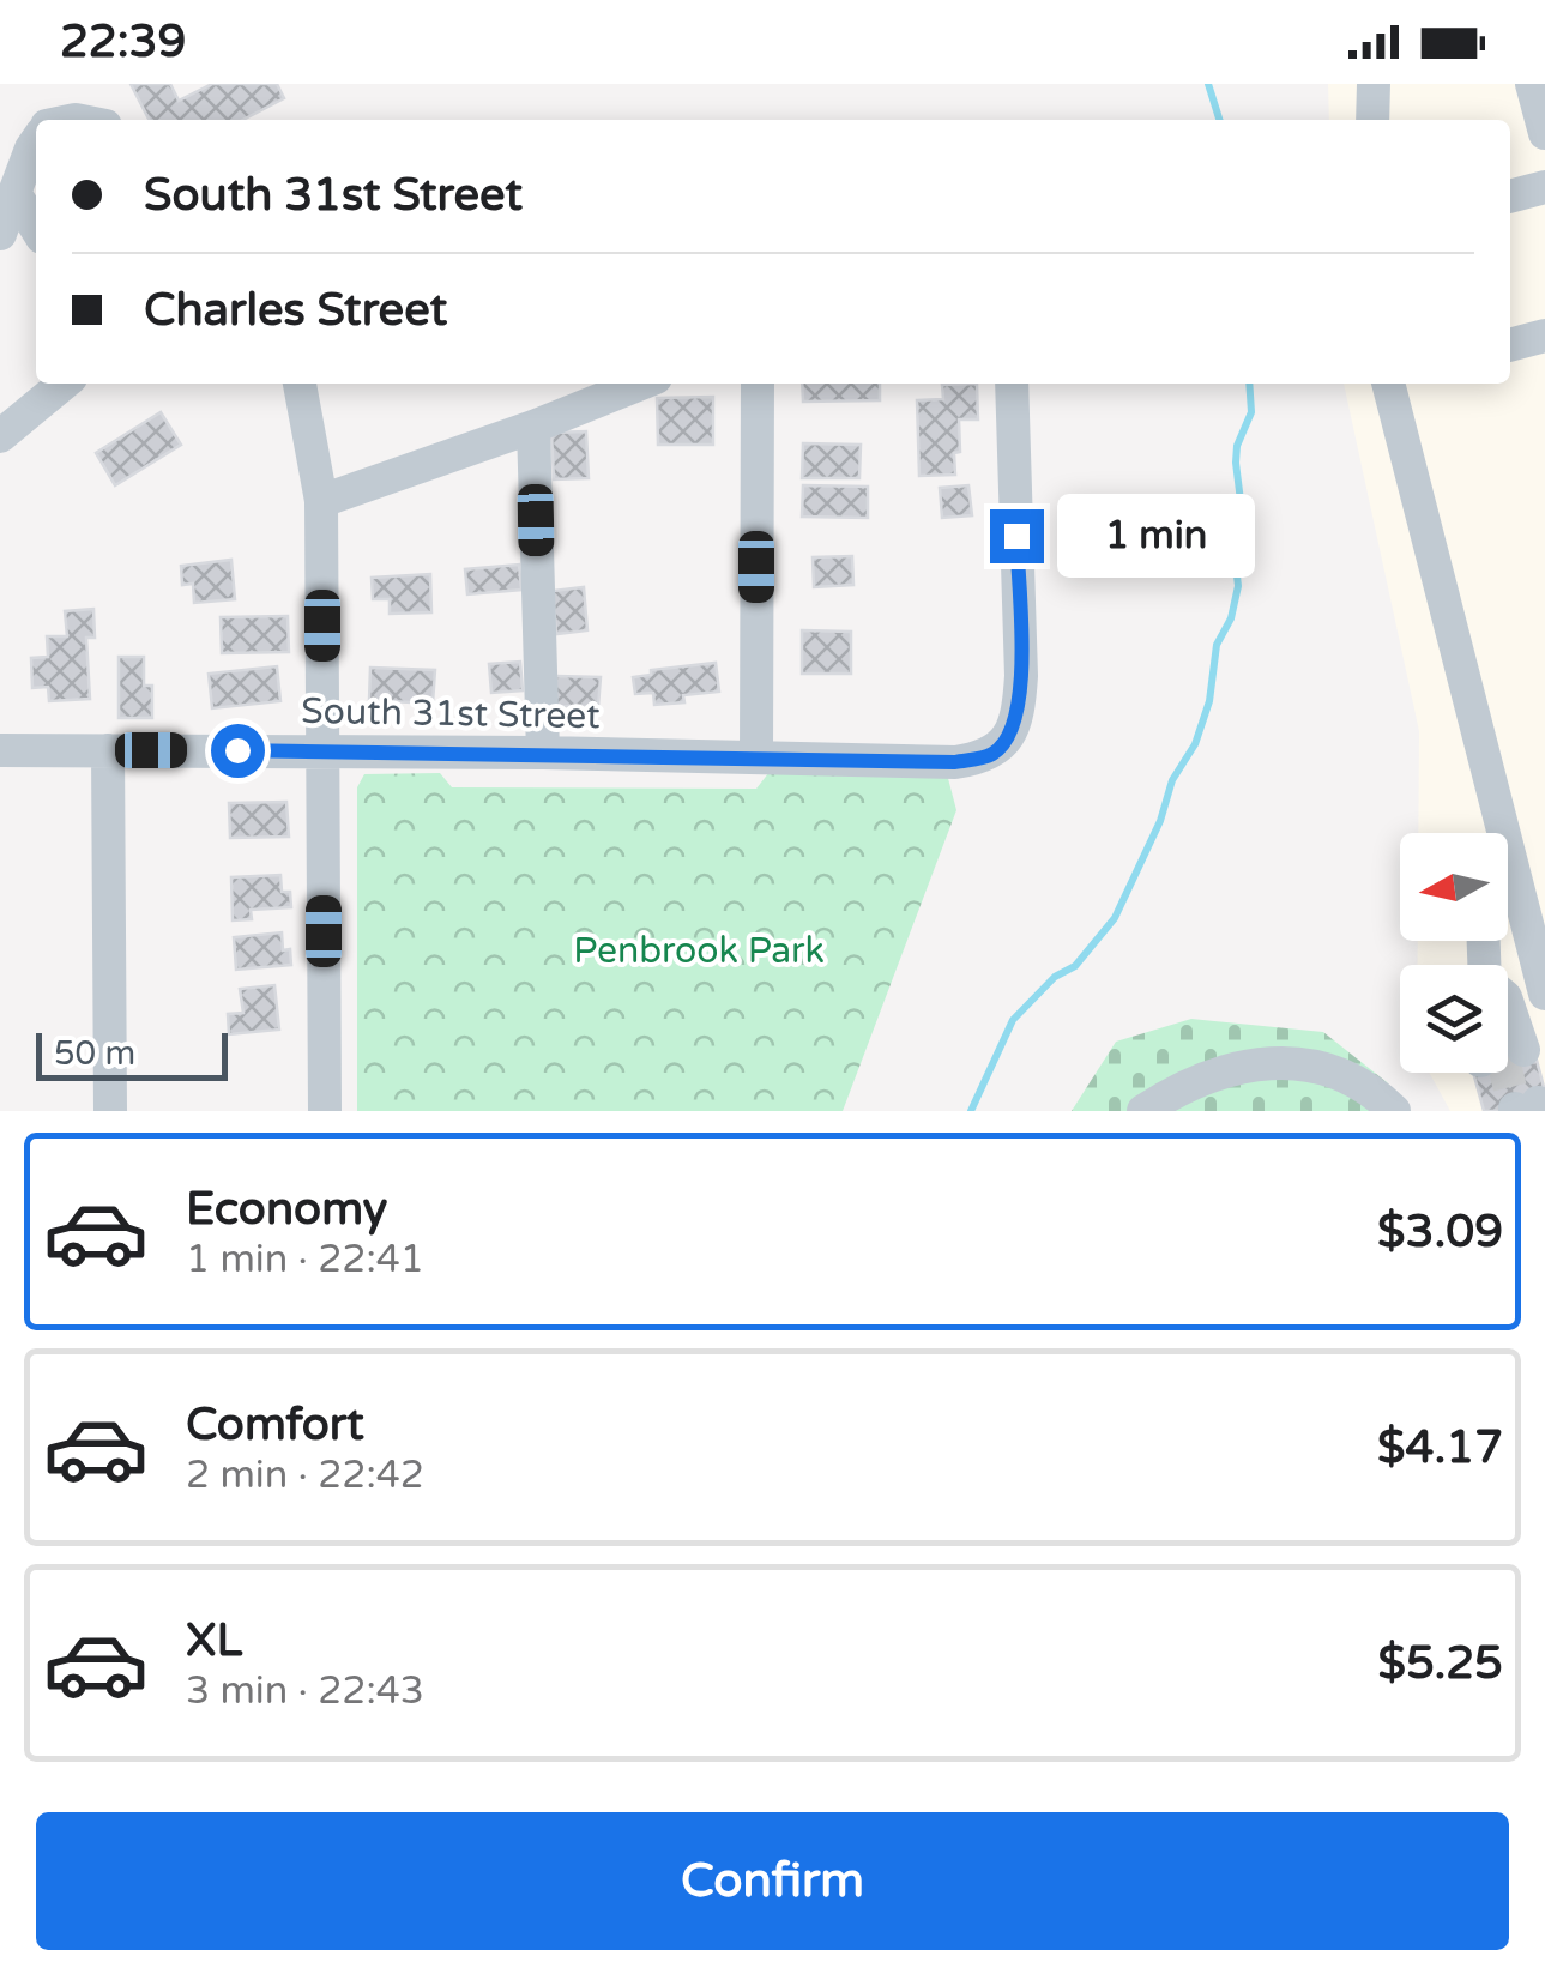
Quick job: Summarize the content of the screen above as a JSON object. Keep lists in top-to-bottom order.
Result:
{
  "streets": {
    "street": ["South 31st Street"]
  },
  "parks": ["Penbrook Park"],
  "scale_bar": "50 m",
  "north": "left",
  "page": {
    "status": "22:39",
    "banner": ["South 31st Street", "Charles Street"],
    "bubble": "1 min",
    "scale": "50 m",
    "list": [
      {
        "name": "Economy",
        "note": "1 min · 22:41",
        "value": "$3.09"
      },
      {
        "name": "Comfort",
        "note": "2 min · 22:42",
        "value": "$4.17"
      },
      {
        "name": "XL",
        "note": "3 min · 22:43",
        "value": "$5.25"
      }
    ],
    "buttons": "Confirm"
  }
}
